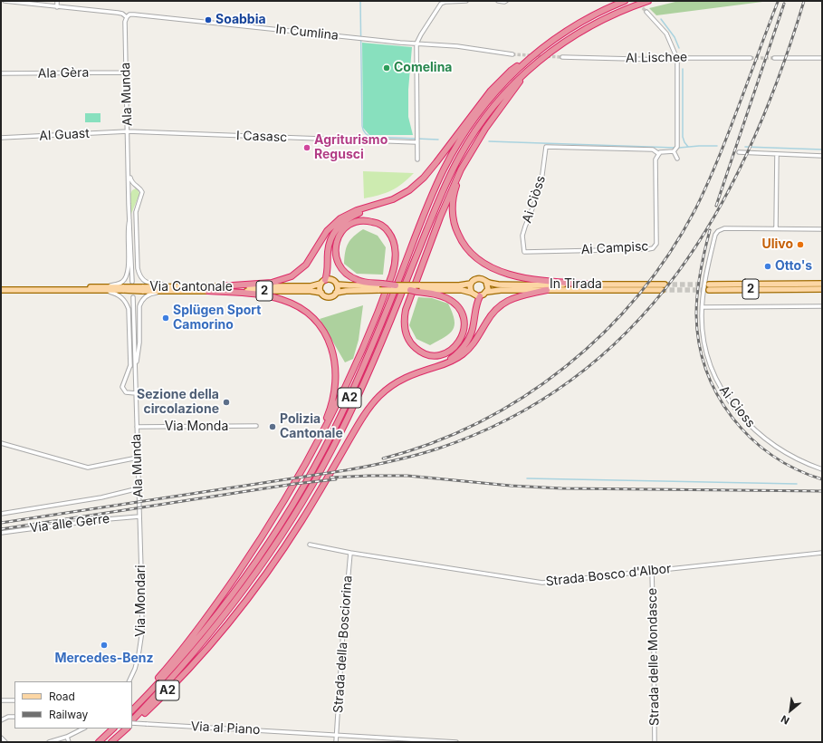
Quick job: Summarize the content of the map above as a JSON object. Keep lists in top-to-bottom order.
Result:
{
  "streets": {
    "highway": ["A2"],
    "main road": ["In Tirada", "Via Cantonale", "2"],
    "street": [
      "In Cumlina",
      "Al Lischee",
      "Ala Gèra",
      "Ala Munda",
      "Al Guast",
      "I Casasc",
      "Ai Ciòss",
      "Ai Campisc",
      "Ai Cioss",
      "Via Monda",
      "Via alle Gerre",
      "Strada Bosco d'Albor",
      "Via Mondari",
      "Strada della Bosciorina",
      "Strada delle Mondasce",
      "Via al Piano"
    ]
  },
  "crossings": [
    ["In Cumlina", "Ala Munda"],
    ["Ala Gèra", "Ala Munda"],
    ["Ala Munda", "Al Guast"],
    ["Ala Munda", "I Casasc"],
    ["Ala Munda", "Via Cantonale"],
    ["Ala Munda", "Via Monda"],
    ["Ala Munda", "Via alle Gerre"],
    ["Ala Munda", "Via Mondari"],
    ["Al Guast", "I Casasc"],
    ["Ai Ciòss", "Ai Campisc"],
    ["In Tirada", "A2"],
    ["Via Cantonale", "A2"],
    ["Via alle Gerre", "Via Mondari"],
    ["Strada Bosco d'Albor", "Strada della Bosciorina"],
    ["Strada Bosco d'Albor", "Strada delle Mondasce"],
    ["Strada della Bosciorina", "Via al Piano"]
  ],
  "places": [
    "Soabbia",
    "Comelina",
    "Agriturismo Regusci",
    "Ulivo",
    "Otto's",
    "Splügen Sport Camorino",
    "Sezione della circolazione",
    "Polizia Cantonale",
    "Mercedes-Benz"
  ],
  "legend": ["Road", "Railway"],
  "north": "bottom left"
}
